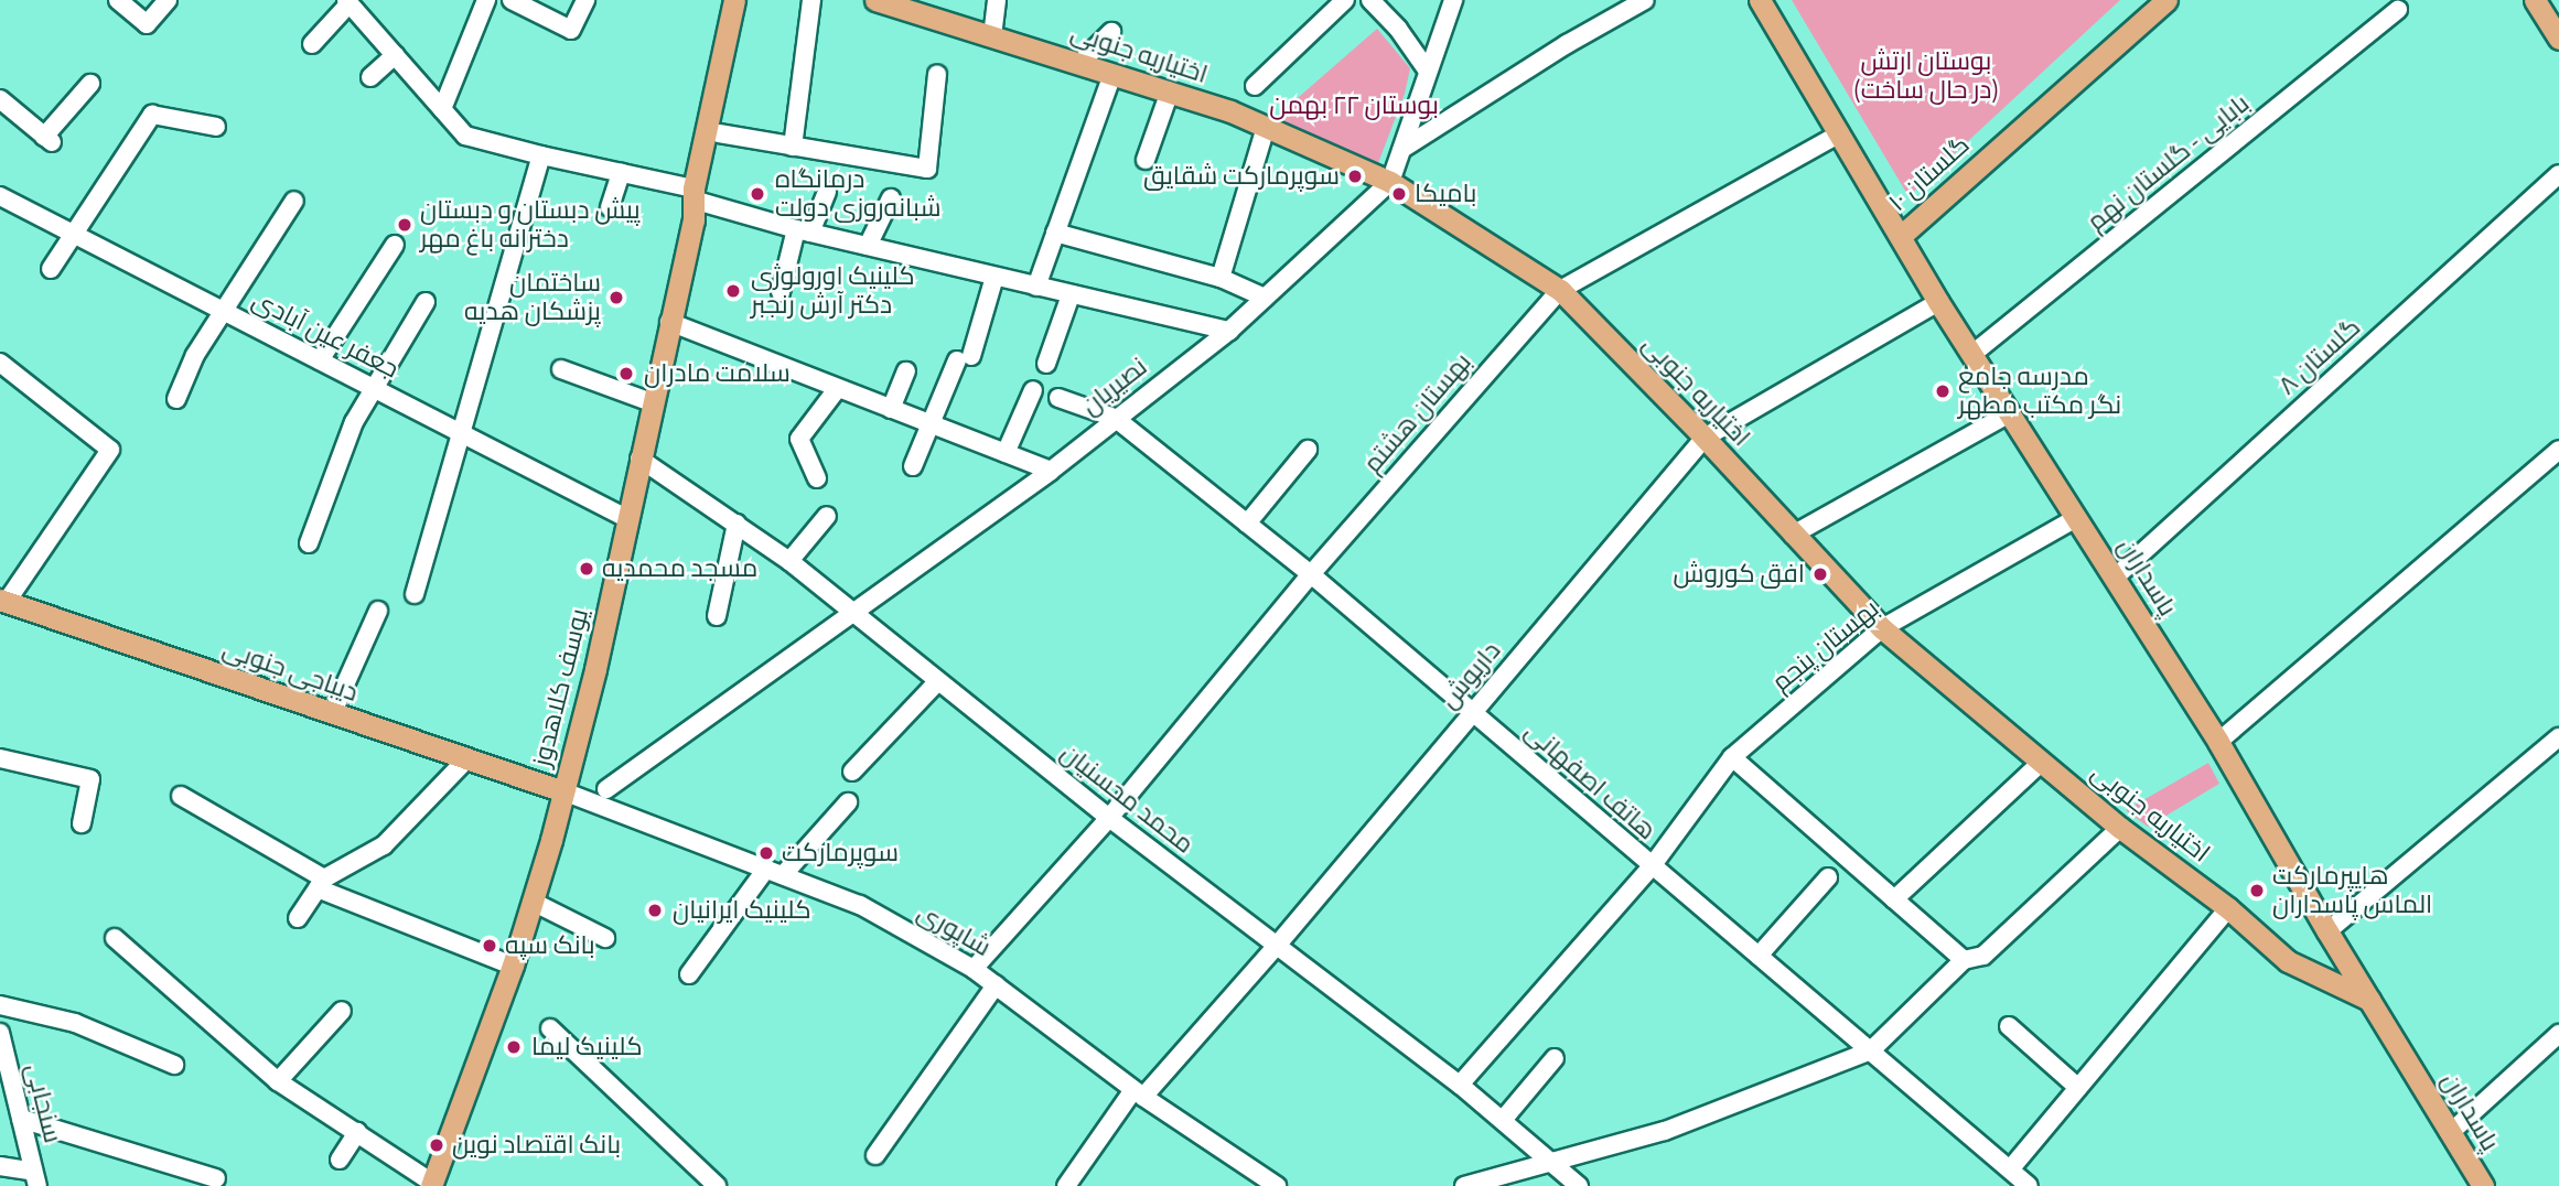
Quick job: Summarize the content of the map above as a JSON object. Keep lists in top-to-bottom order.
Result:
{
  "streets": {
    "main road": [
      "اختیاریه جنوبی",
      "گلستان ۱۰",
      "پاسداران",
      "دیباجی جنوبی",
      "یوسف کلاهدوز"
    ],
    "street": [
      "بابایی - گلستان نهم",
      "جعفر عین آبادی",
      "گلستان ۸",
      "نصیریان",
      "بهستان هشتم",
      "بهستان پنجم",
      "داریوش",
      "هاتف اصفهانی",
      "محمد محسنیان",
      "شاپوری",
      "سنجابی"
    ]
  },
  "crossings": [
    ["اختیاریه جنوبی", "نصیریان"],
    ["اختیاریه جنوبی", "بهستان هشتم"],
    ["اختیاریه جنوبی", "پاسداران"],
    ["اختیاریه جنوبی", "بهستان پنجم"],
    ["اختیاریه جنوبی", "داریوش"],
    ["بابایی - گلستان نهم", "پاسداران"],
    ["گلستان ۱۰", "پاسداران"],
    ["جعفر عین آبادی", "یوسف کلاهدوز"],
    ["گلستان ۸", "پاسداران"],
    ["نصیریان", "هاتف اصفهانی"],
    ["نصیریان", "محمد محسنیان"],
    ["بهستان هشتم", "پاسداران"],
    ["بهستان هشتم", "هاتف اصفهانی"],
    ["بهستان هشتم", "محمد محسنیان"],
    ["بهستان هشتم", "شاپوری"],
    ["پاسداران", "بهستان پنجم"],
    ["پاسداران", "داریوش"],
    ["بهستان پنجم", "هاتف اصفهانی"],
    ["بهستان پنجم", "محمد محسنیان"],
    ["دیباجی جنوبی", "یوسف کلاهدوز"],
    ["دیباجی جنوبی", "شاپوری"],
    ["داریوش", "هاتف اصفهانی"],
    ["داریوش", "محمد محسنیان"],
    ["داریوش", "شاپوری"],
    ["یوسف کلاهدوز", "محمد محسنیان"],
    ["یوسف کلاهدوز", "شاپوری"]
  ],
  "parks": ["بوستان ارتش (در حال ساخت)", "بوستان ۲۲ بهمن"],
  "places": [
    "سوپرمارکت شقایق",
    "درمانگاه شبانه‌روزی دولت",
    "بامیکا",
    "پیش دبستان و دبستان دخترانه باغ مهر",
    "کلینیک اورولوژی دکتر آرش رنجبر",
    "ساختمان پزشکان هدیه",
    "سلامت مادران",
    "مدرسه جامع نگر مکتب مطهر",
    "مسجد محمدیه",
    "افق کوروش",
    "سوپرمارکت",
    "هایپرمارکت الماس پاسداران",
    "کلینیک ایرانیان",
    "بانک سپه",
    "کلینیک لیما",
    "بانک اقتصاد نوین"
  ]
}
